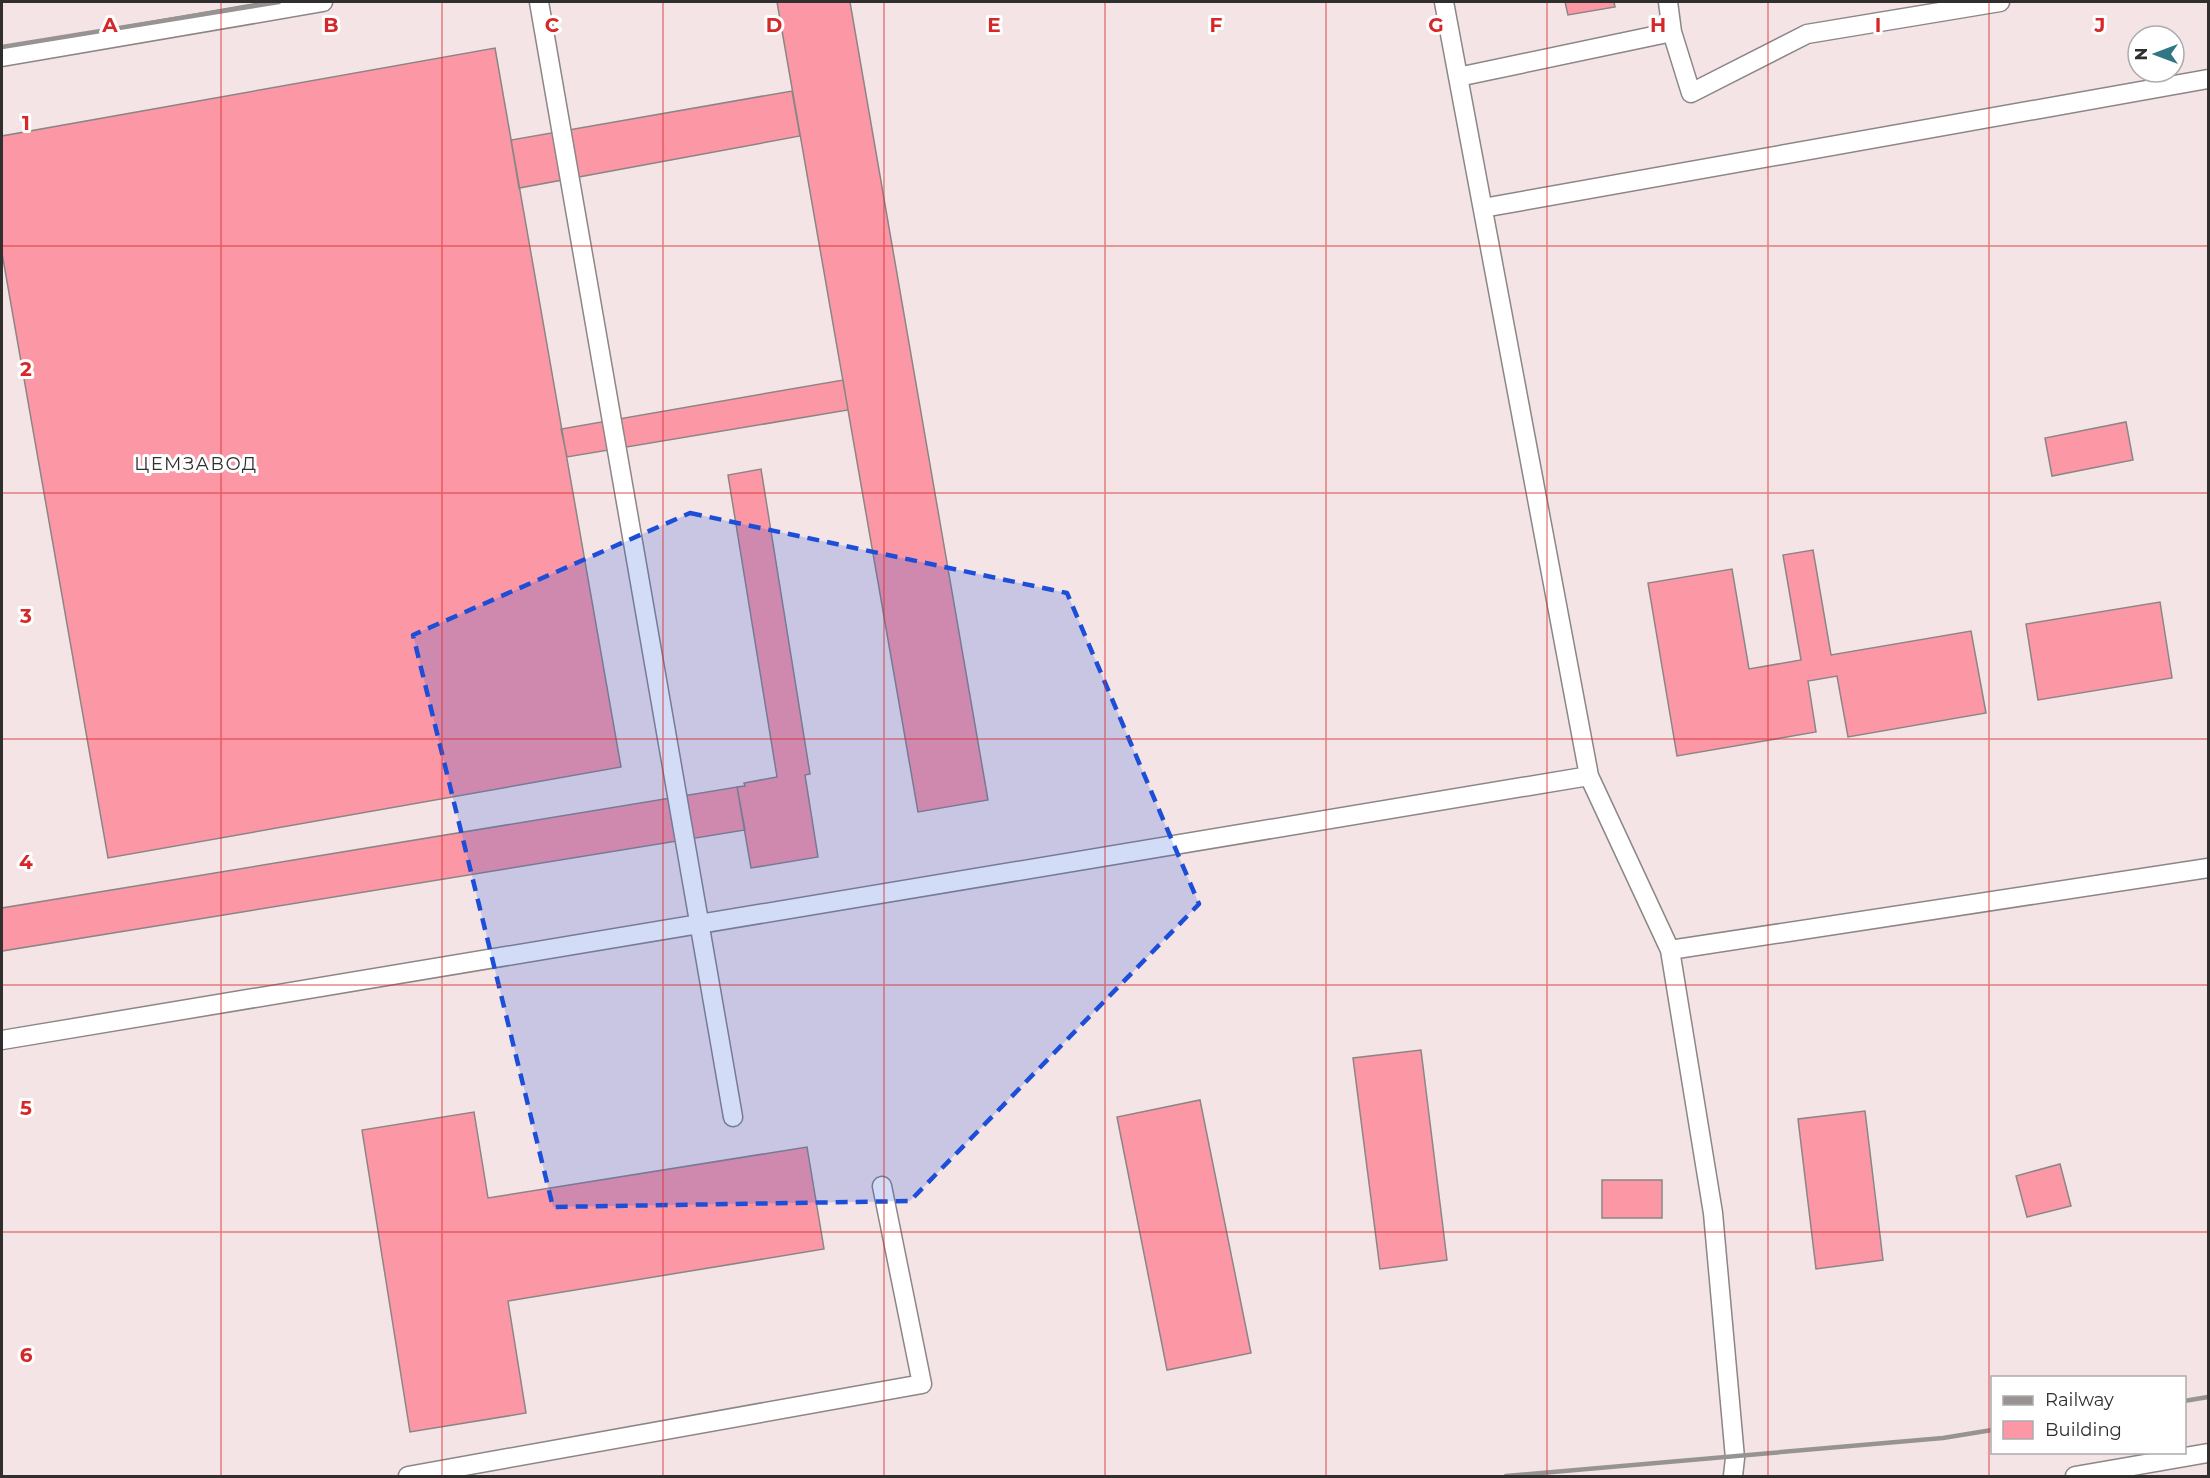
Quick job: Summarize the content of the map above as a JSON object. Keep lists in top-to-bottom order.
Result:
{
  "districts": ["ЦЕМЗАВОД"],
  "legend": ["Railway", "Building"],
  "north": "left",
  "grid": {
    "columns": [
      "A",
      "B",
      "C",
      "D",
      "E",
      "F",
      "G",
      "H",
      "I",
      "J"
    ],
    "rows": [
      "1",
      "2",
      "3",
      "4",
      "5",
      "6"
    ]
  }
}
